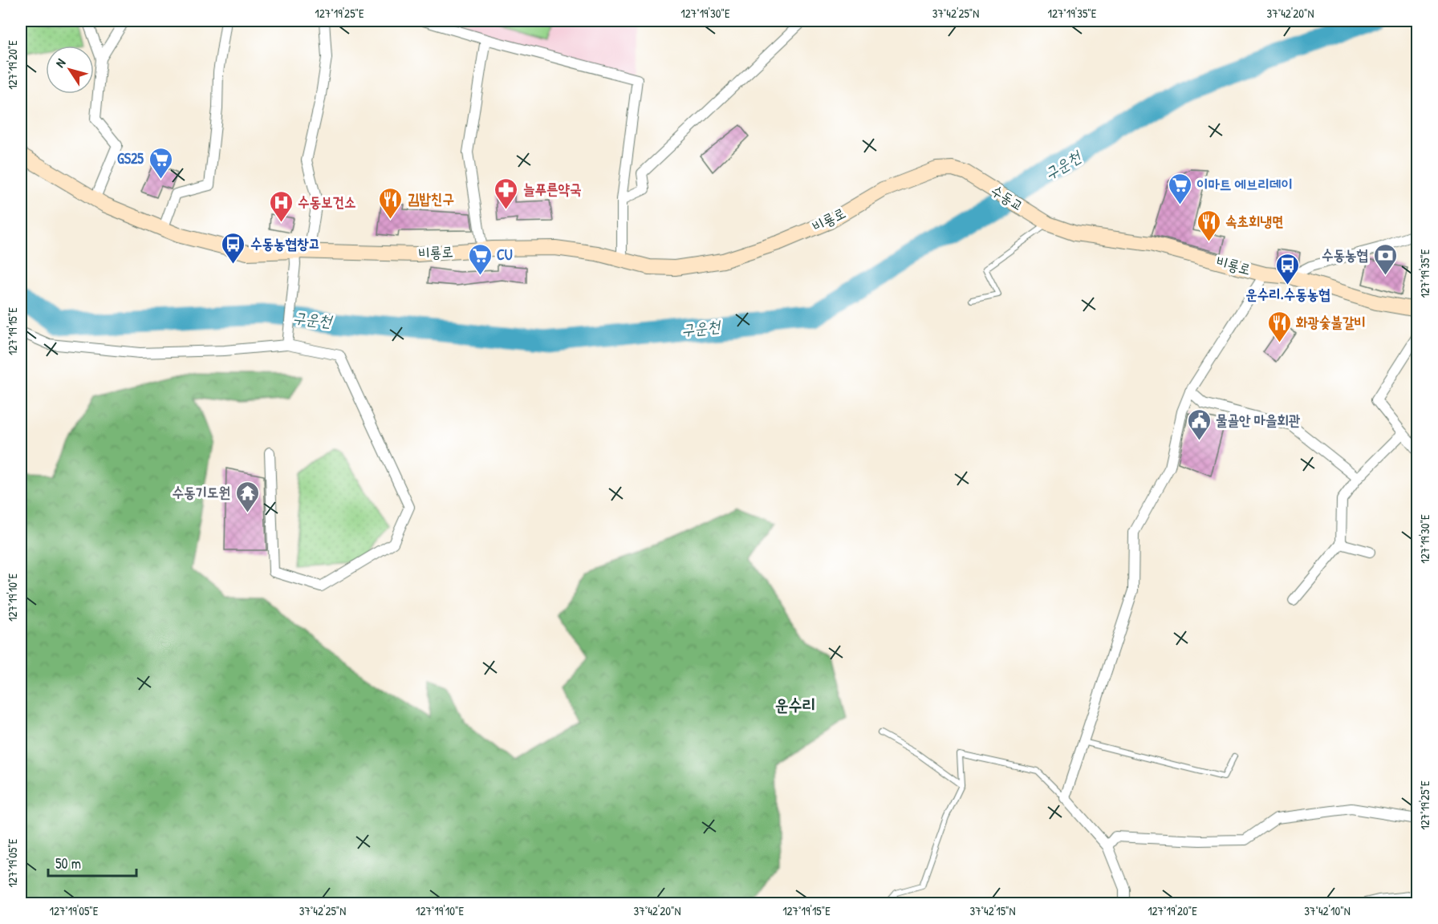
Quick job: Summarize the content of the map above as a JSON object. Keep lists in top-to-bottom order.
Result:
{
  "streets": {
    "main road": ["수동교", "비룡로"]
  },
  "crossings": [
    ["수동교", "비룡로"]
  ],
  "districts": ["운수리"],
  "water": ["구운천"],
  "places": {
    "supermarket": ["GS25", "이마트 에브리데이", "CU"],
    "pharmacy": ["늘푸른약국"],
    "restaurant": ["김밥친구", "속초회냉면", "화광숯불갈비"],
    "hospital": ["수동보건소"],
    "bus stop": ["수동농협창고", "운수리.수동농협"],
    "bank": ["수동농협"],
    "public building": ["물골안 마을회관"],
    "temple": ["수동기도원"]
  },
  "scale_bar": "50 m",
  "north": "top left",
  "coordinates": [
    "127°19'25\"E",
    "127°19'30\"E",
    "37°42'25\"N",
    "127°19'35\"E",
    "37°42'20\"N",
    "127°19'20\"E",
    "127°19'15\"E",
    "127°19'10\"E",
    "127°19'05\"E",
    "37°42'15\"N",
    "37°42'10\"N"
  ]
}
